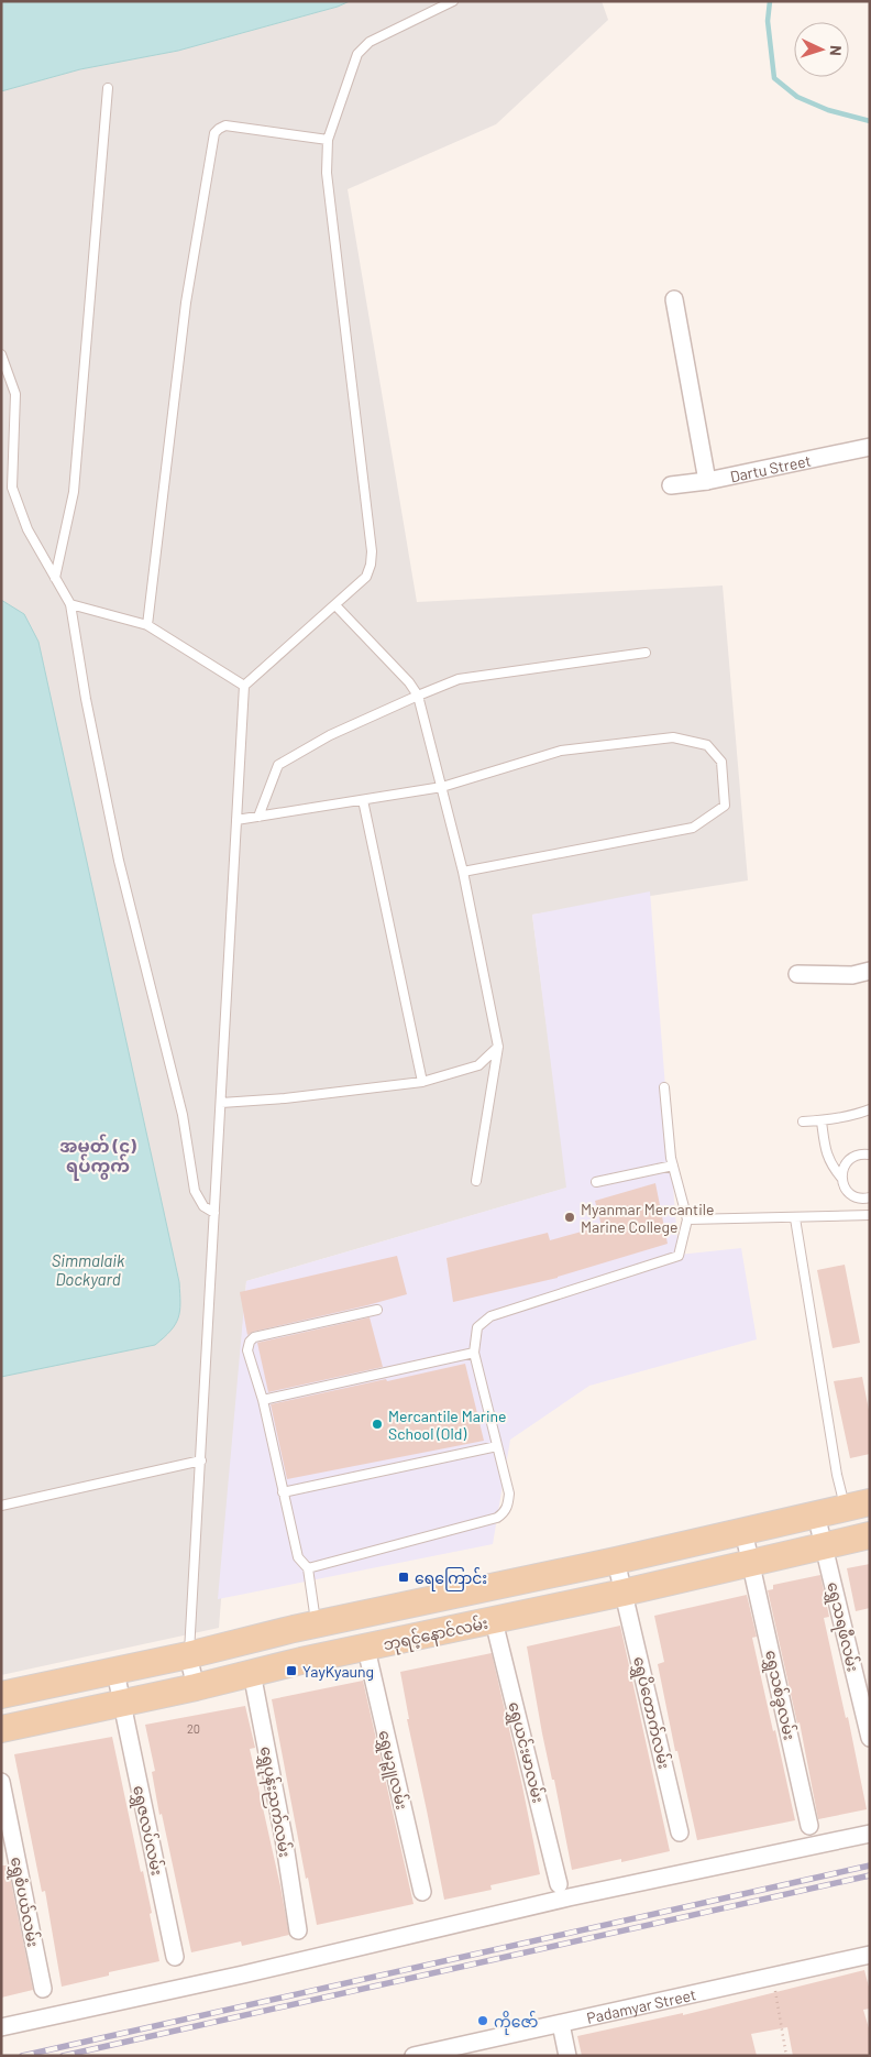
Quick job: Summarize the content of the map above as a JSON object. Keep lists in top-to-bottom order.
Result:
{
  "streets": {
    "main road": ["ဘုရင့်နောင်လမ်း"],
    "street": [
      "Dartu Street",
      "ရွှေသရဖီလမ်း",
      "ရွှေသစ်ခွလမ်း",
      "ရွှေပိတောက်လမ်း",
      "ရွှေယင်းမာလမ်း",
      "ရွှေမဉ္ဇူလမ်း",
      "ရွှေပုန်းညက်လမ်း",
      "ရွှေဇလပ်လမ်း",
      "ရွှေစံပယ်လမ်း",
      "Padamyar Street"
    ]
  },
  "crossings": [
    ["ရွှေသရဖီလမ်း", "ဘုရင့်နောင်လမ်း"],
    ["ဘုရင့်နောင်လမ်း", "ရွှေသစ်ခွလမ်း"],
    ["ဘုရင့်နောင်လမ်း", "ရွှေပိတောက်လမ်း"],
    ["ဘုရင့်နောင်လမ်း", "ရွှေယင်းမာလမ်း"],
    ["ဘုရင့်နောင်လမ်း", "ရွှေမဉ္ဇူလမ်း"],
    ["ဘုရင့်နောင်လမ်း", "ရွှေပုန်းညက်လမ်း"],
    ["ဘုရင့်နောင်လမ်း", "ရွှေဇလပ်လမ်း"]
  ],
  "districts": ["အမှတ် (၄) ရပ်ကွက်"],
  "water": ["Simmalaik Dockyard"],
  "places": {
    "other": ["Myanmar Mercantile Marine College", "Mercantile Marine School (Old)", "ကိုဇော်"],
    "transit": ["ရေကြောင်း", "YayKyaung"]
  },
  "house_numbers": ["20"],
  "north": "right"
}
